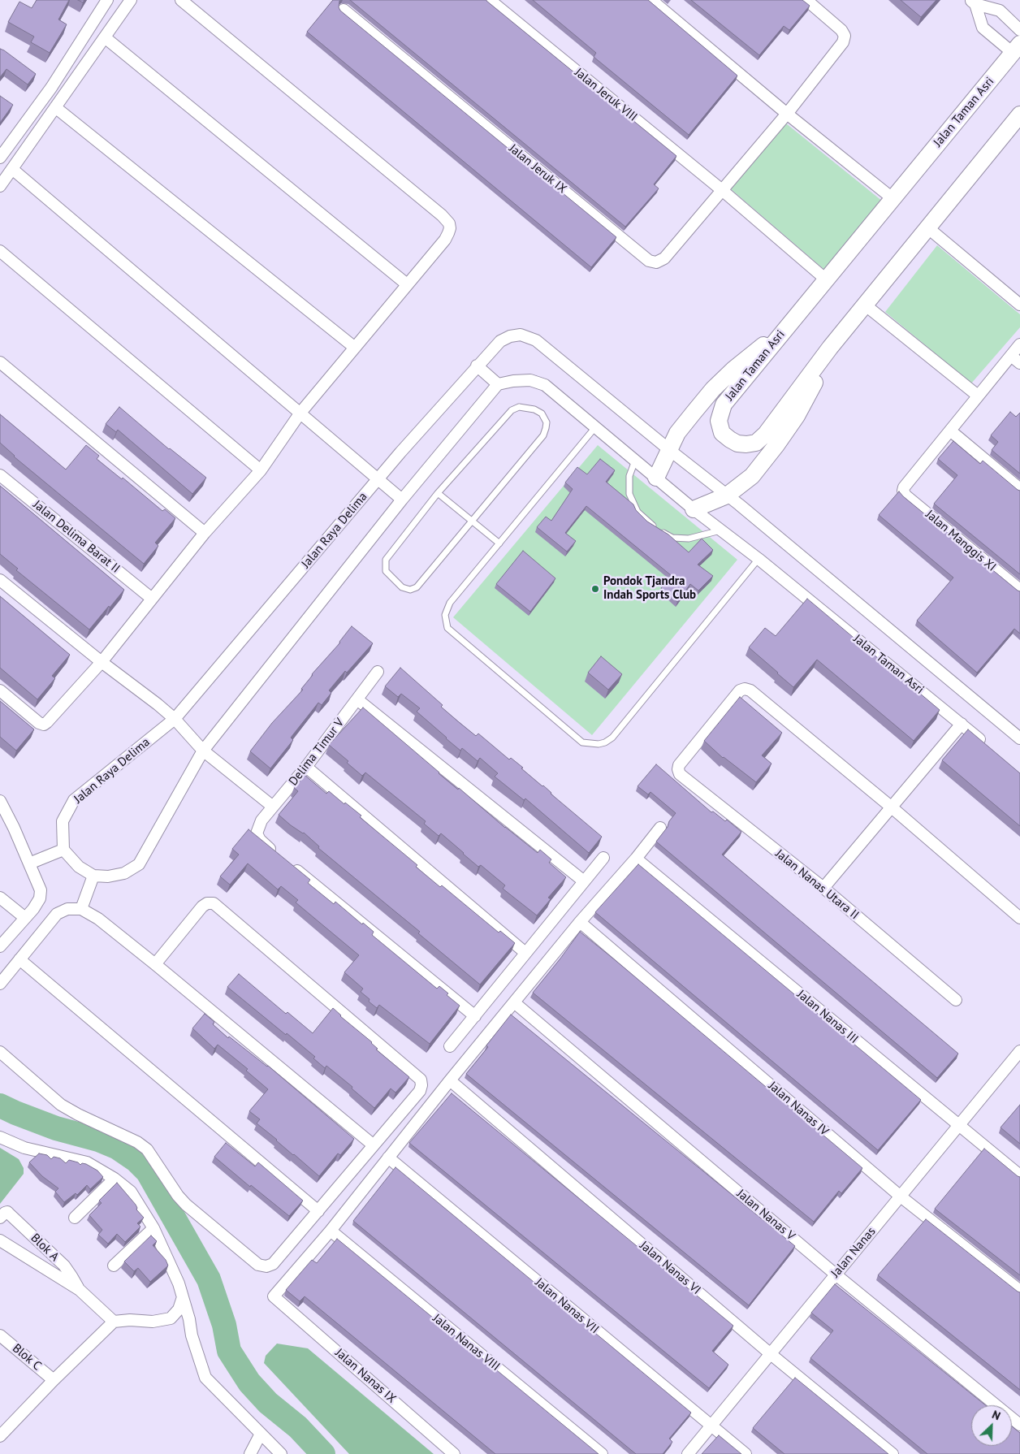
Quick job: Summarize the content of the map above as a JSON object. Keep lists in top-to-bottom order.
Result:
{
  "streets": {
    "main road": ["Jalan Taman Asri"],
    "street": [
      "Jalan Jeruk VIII",
      "Jalan Jeruk IX",
      "Jalan Raya Delima",
      "Jalan Delima Barat II",
      "Jalan Manggis XI",
      "Delima Timur V",
      "Jalan Nanas Utara II",
      "Jalan Nanas III",
      "Jalan Nanas IV",
      "Jalan Nanas V",
      "Blok A",
      "Jalan Nanas",
      "Jalan Nanas VI",
      "Jalan Nanas VII",
      "Jalan Nanas VIII",
      "Blok C",
      "Jalan Nanas IX"
    ]
  },
  "crossings": [
    ["Jalan Jeruk VIII", "Jalan Taman Asri"],
    ["Jalan Jeruk VIII", "Jalan Jeruk IX"],
    ["Jalan Nanas III", "Jalan Nanas"],
    ["Jalan Nanas IV", "Jalan Nanas"],
    ["Jalan Nanas V", "Jalan Nanas"],
    ["Jalan Nanas", "Jalan Nanas VI"],
    ["Jalan Nanas", "Jalan Nanas VII"],
    ["Jalan Nanas VIII", "Jalan Nanas IX"]
  ],
  "places": ["Pondok Tjandra Indah Sports Club"],
  "north": "top right"
}
